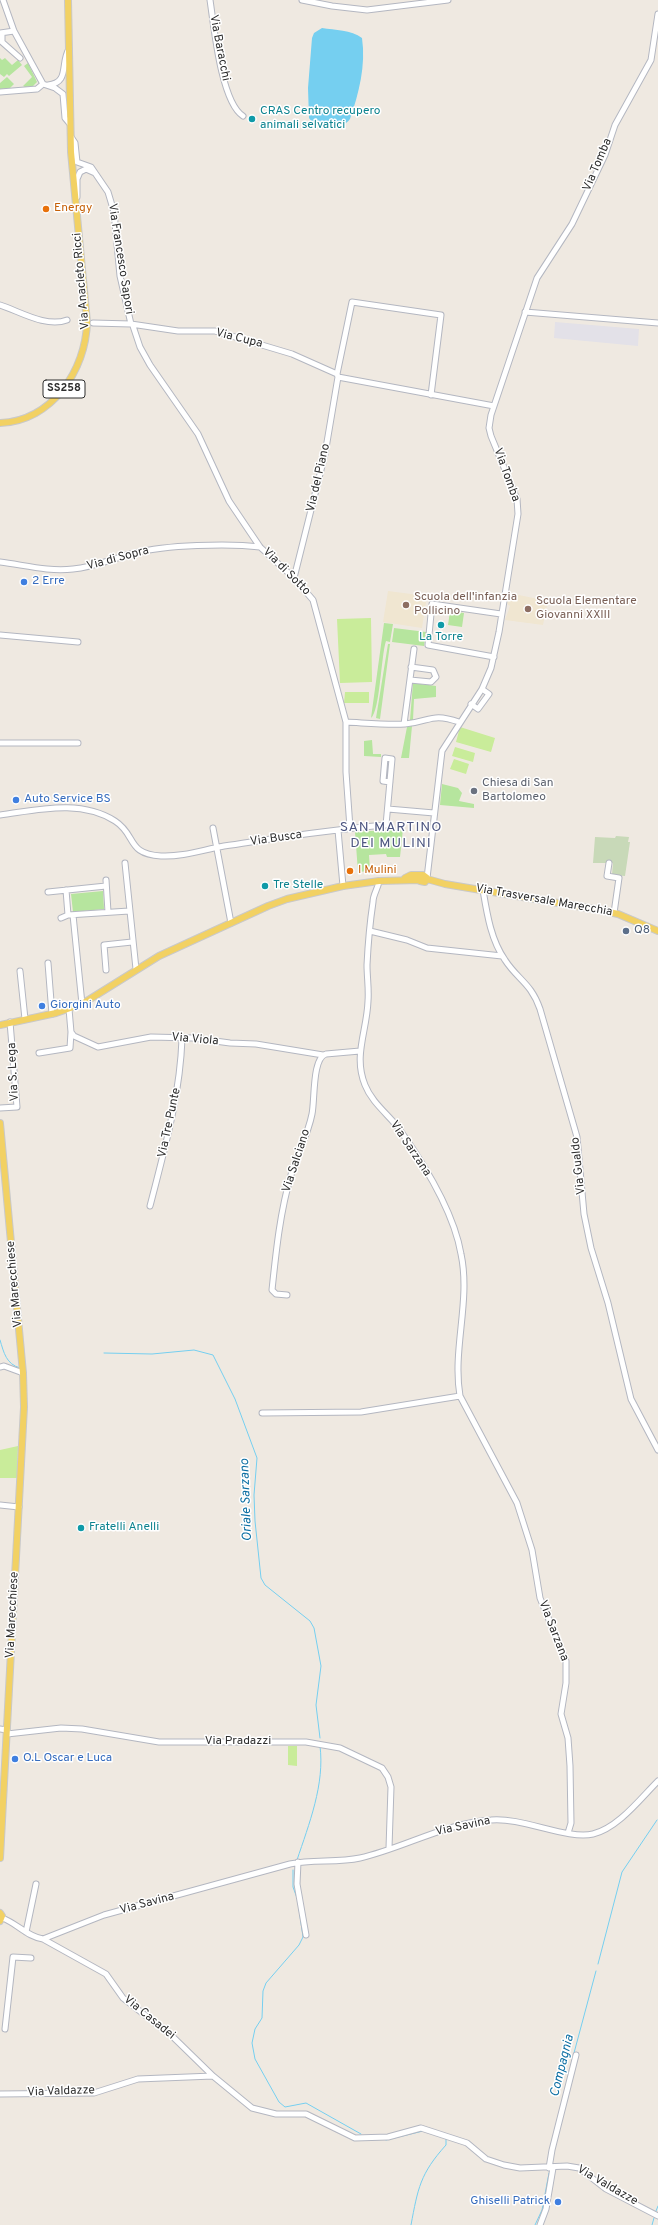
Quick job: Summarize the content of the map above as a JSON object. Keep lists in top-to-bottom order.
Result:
{
  "streets": {
    "main road": [
      "Via Anacleto Ricci",
      "SS258",
      "Via Trasversale Marecchia",
      "Via Marecchiese"
    ],
    "street": [
      "Via Baracchi",
      "Via Tomba",
      "Via Francesco Sapori",
      "Via Cupa",
      "Via del Piano",
      "Via di Sopra",
      "Via di Sotto",
      "Via Busca",
      "Via Viola",
      "Via S. Lega",
      "Via Tre Punte",
      "Via Sarzana",
      "Via Salciano",
      "Via Gualdo",
      "Via Pradazzi",
      "Via Savina",
      "Via Casadei",
      "Via Valdazze"
    ]
  },
  "crossings": [
    ["Via Tomba", "Via Cupa"],
    ["Via Tomba", "Via Trasversale Marecchia"],
    ["Via Francesco Sapori", "Via Anacleto Ricci"],
    ["Via Francesco Sapori", "Via Cupa"],
    ["Via Francesco Sapori", "Via di Sotto"],
    ["Via Cupa", "Via del Piano"],
    ["Via Cupa", "Via di Sotto"],
    ["Via del Piano", "Via di Sotto"],
    ["Via di Sopra", "Via di Sotto"],
    ["Via Trasversale Marecchia", "Via Sarzana"],
    ["Via Trasversale Marecchia", "Via Gualdo"],
    ["Via Viola", "Via Tre Punte"],
    ["Via Viola", "Via Salciano"],
    ["Via Sarzana", "Via Savina"],
    ["Via Marecchiese", "Via Pradazzi"],
    ["Via Pradazzi", "Via Savina"],
    ["Via Savina", "Via Casadei"],
    ["Via Casadei", "Via Valdazze"]
  ],
  "districts": ["SAN MARTINO DEI MULINI"],
  "water": ["Oriale Sarzano", "Compagnia"],
  "places": [
    "CRAS Centro recupero animali selvatici",
    "Energy",
    "2 Erre",
    "Scuola dell'infanzia Pollicino",
    "Scuola Elementare Giovanni XXIII",
    "La Torre",
    "Chiesa di San Bartolomeo",
    "Auto Service BS",
    "I Mulini",
    "Tre Stelle",
    "Q8",
    "Giorgini Auto",
    "Fratelli Anelli",
    "O.L Oscar e Luca",
    "Ghiselli Patrick"
  ]
}
